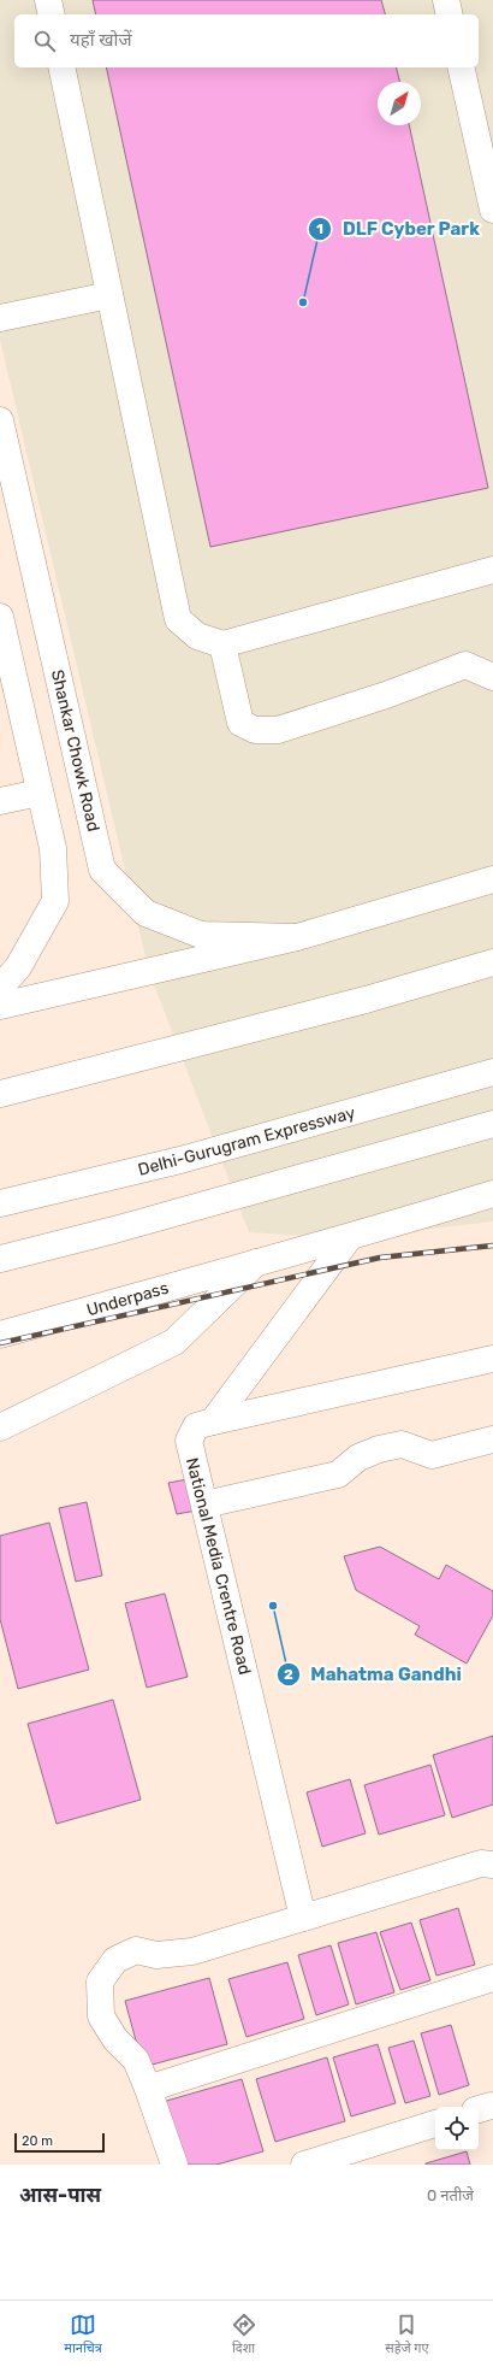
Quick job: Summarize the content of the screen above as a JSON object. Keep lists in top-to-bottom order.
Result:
{
  "streets": {
    "main road": [
      "Shankar Chowk Road",
      "Delhi-Gurugram Expressway",
      "Underpass",
      "National Media Crentre Road"
    ]
  },
  "places": ["DLF Cyber Park", "Mahatma Gandhi"],
  "scale_bar": "20 m",
  "north": "top right",
  "page": {
    "search": "यहाँ खोजें",
    "scale": "20 m",
    "heading": ["आस-पास", "0 नतीजे"],
    "nav": ["मानचित्र", "दिशा", "सहेजे गए"]
  }
}
